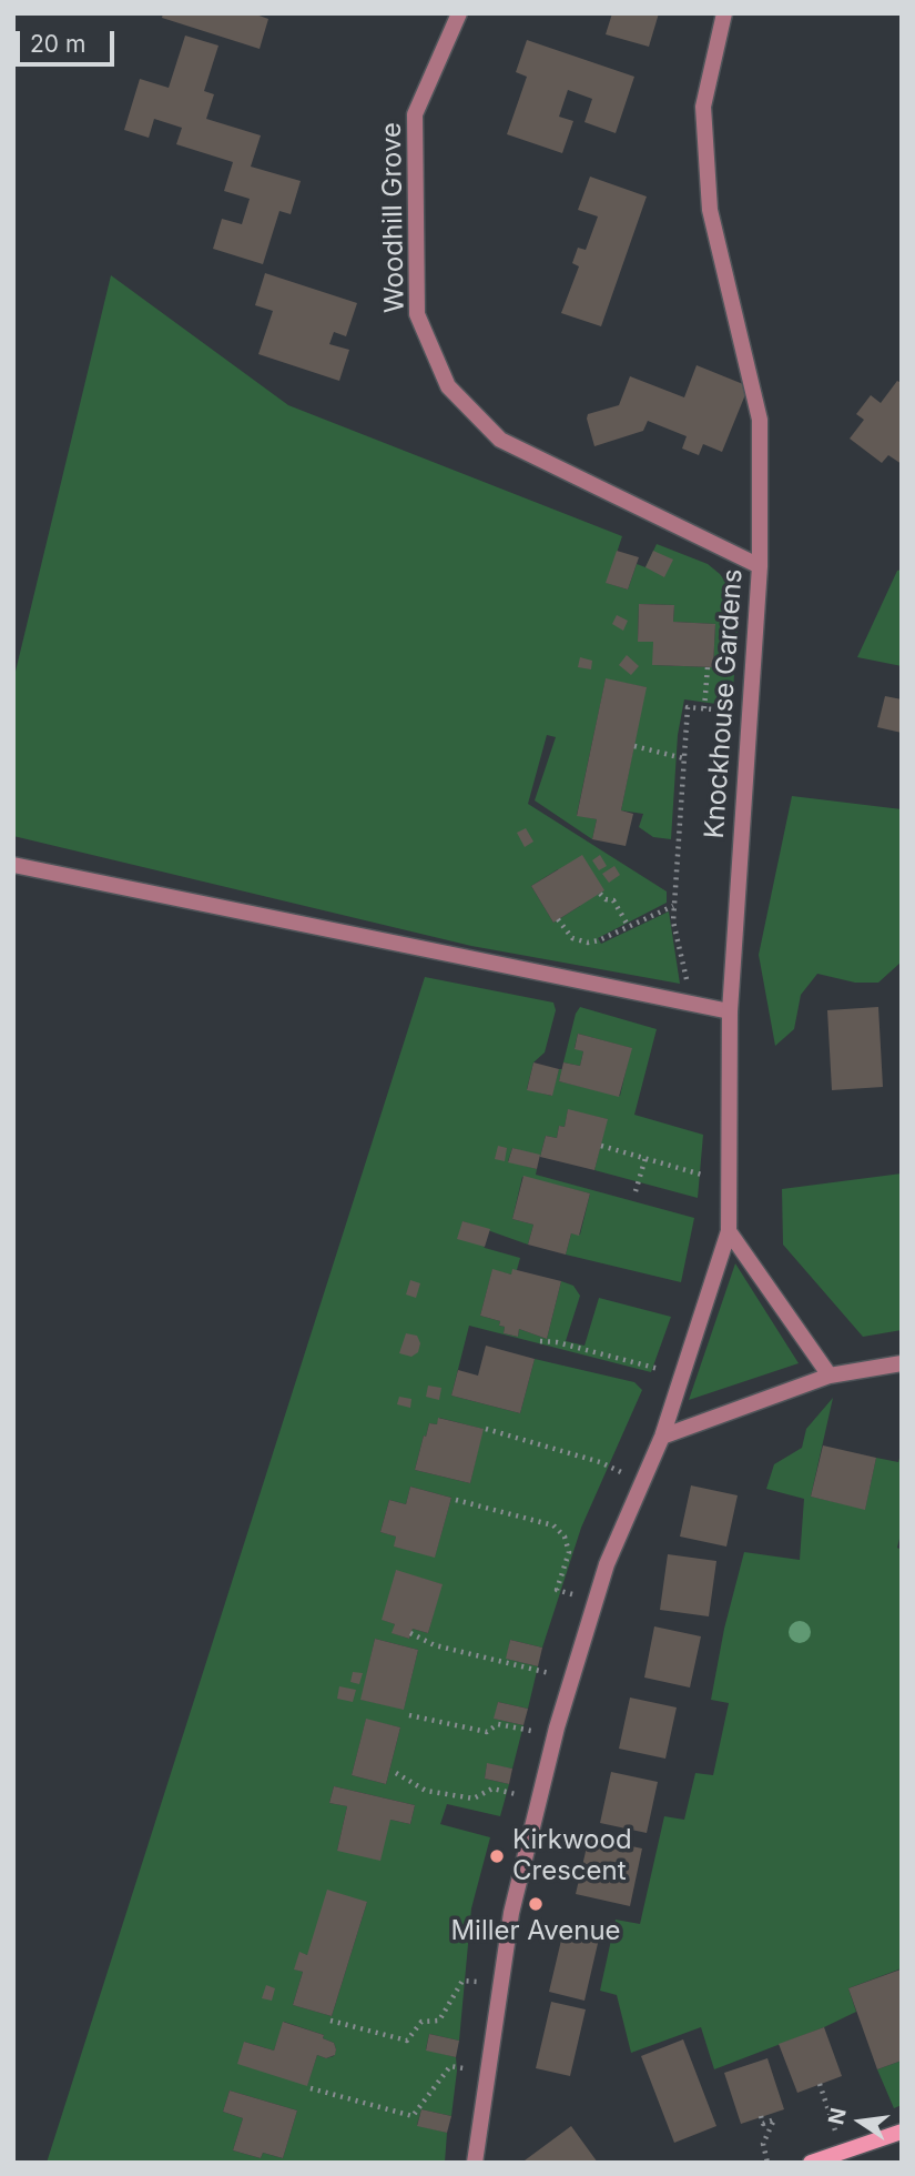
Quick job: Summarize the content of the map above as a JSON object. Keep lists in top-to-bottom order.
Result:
{
  "streets": {
    "street": ["Woodhill Grove", "Knockhouse Gardens"]
  },
  "crossings": [
    ["Woodhill Grove", "Knockhouse Gardens"]
  ],
  "places": ["Kirkwood Crescent", "Miller Avenue"],
  "scale_bar": "20 m",
  "north": "left"
}
